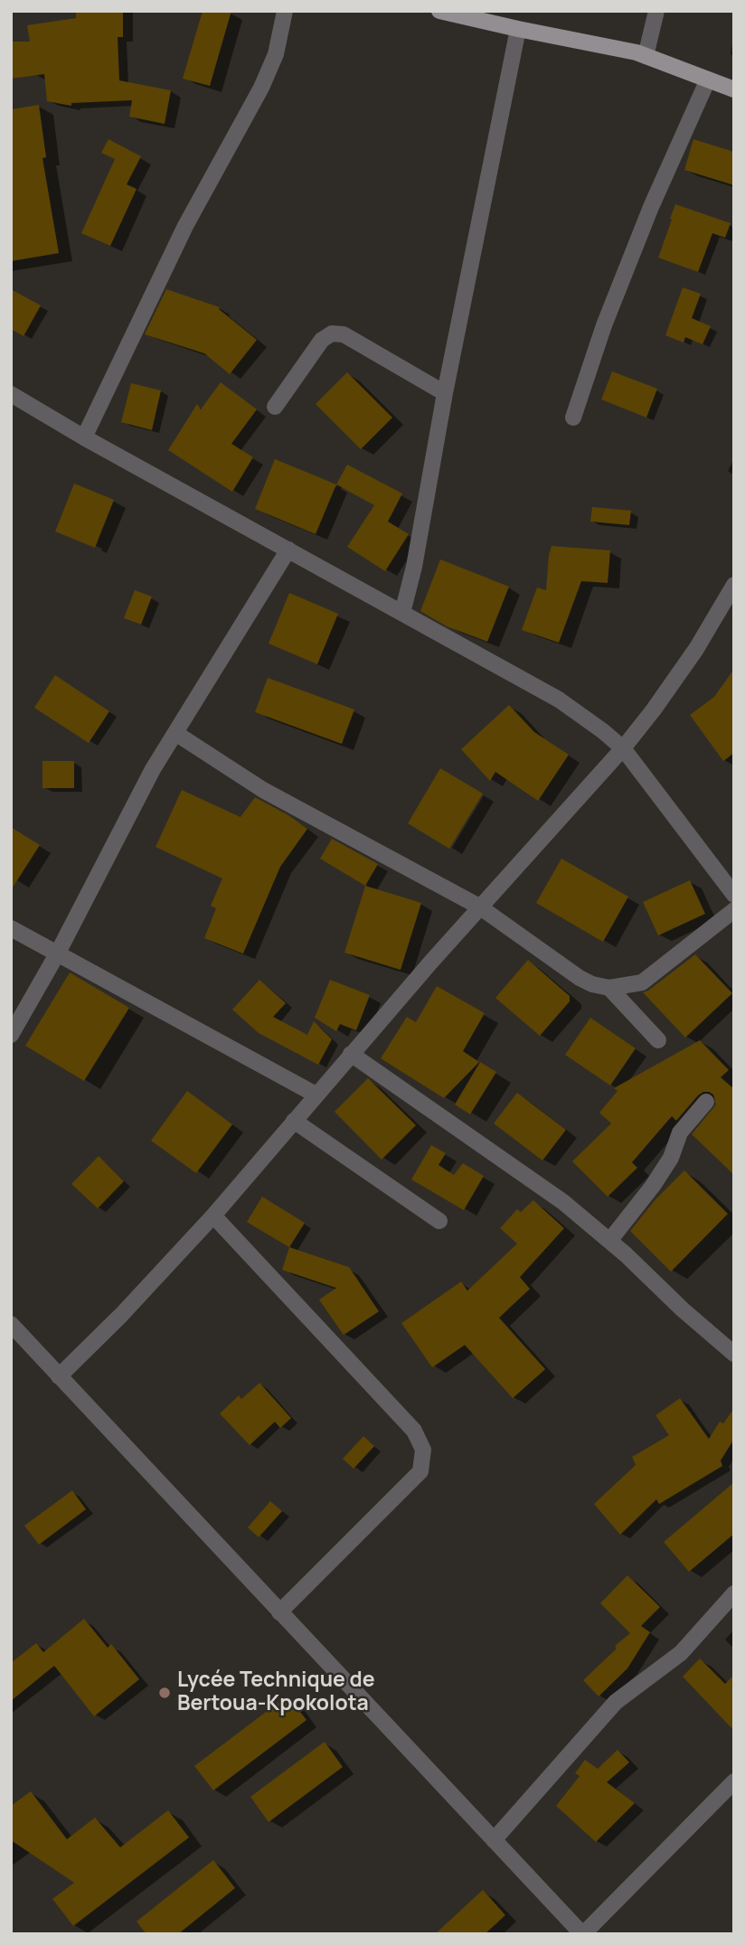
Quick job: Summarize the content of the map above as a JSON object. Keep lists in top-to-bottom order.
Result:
{
  "places": ["Lycée Technique de Bertoua-Kpokolota"]
}
